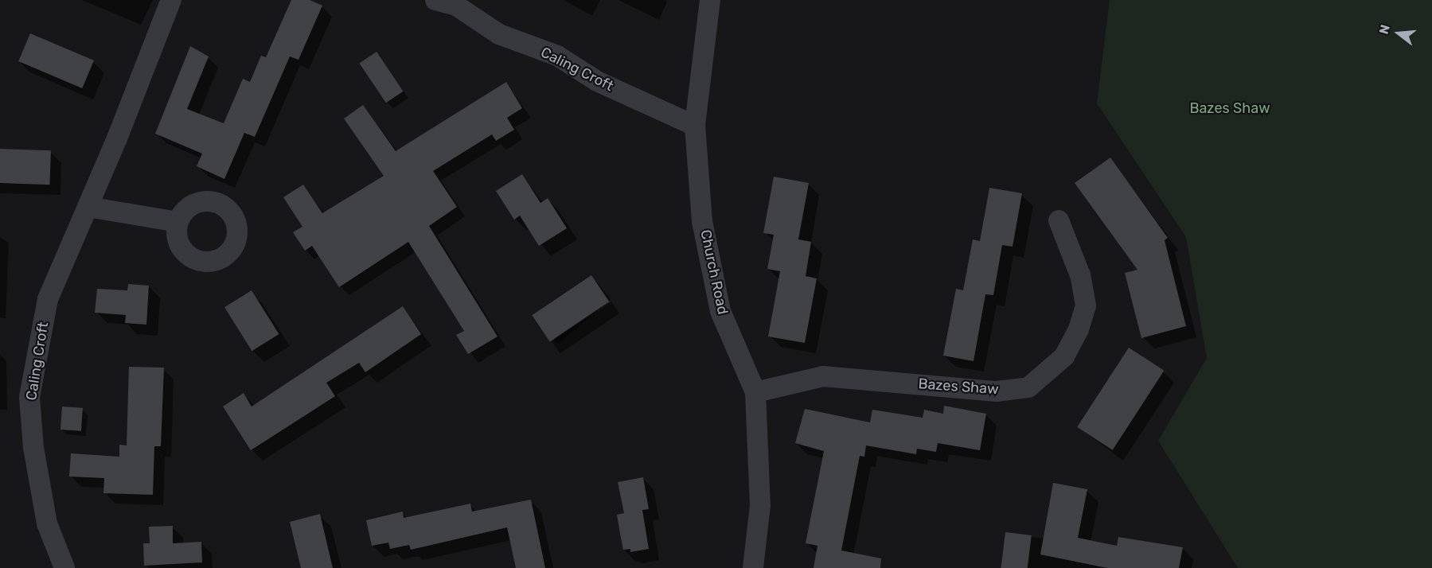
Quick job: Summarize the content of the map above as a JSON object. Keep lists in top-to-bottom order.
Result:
{
  "streets": {
    "street": ["Caling Croft", "Church Road", "Bazes Shaw"]
  },
  "crossings": [
    ["Caling Croft", "Church Road"],
    ["Church Road", "Bazes Shaw"]
  ],
  "parks": ["Bazes Shaw"],
  "north": "left"
}
